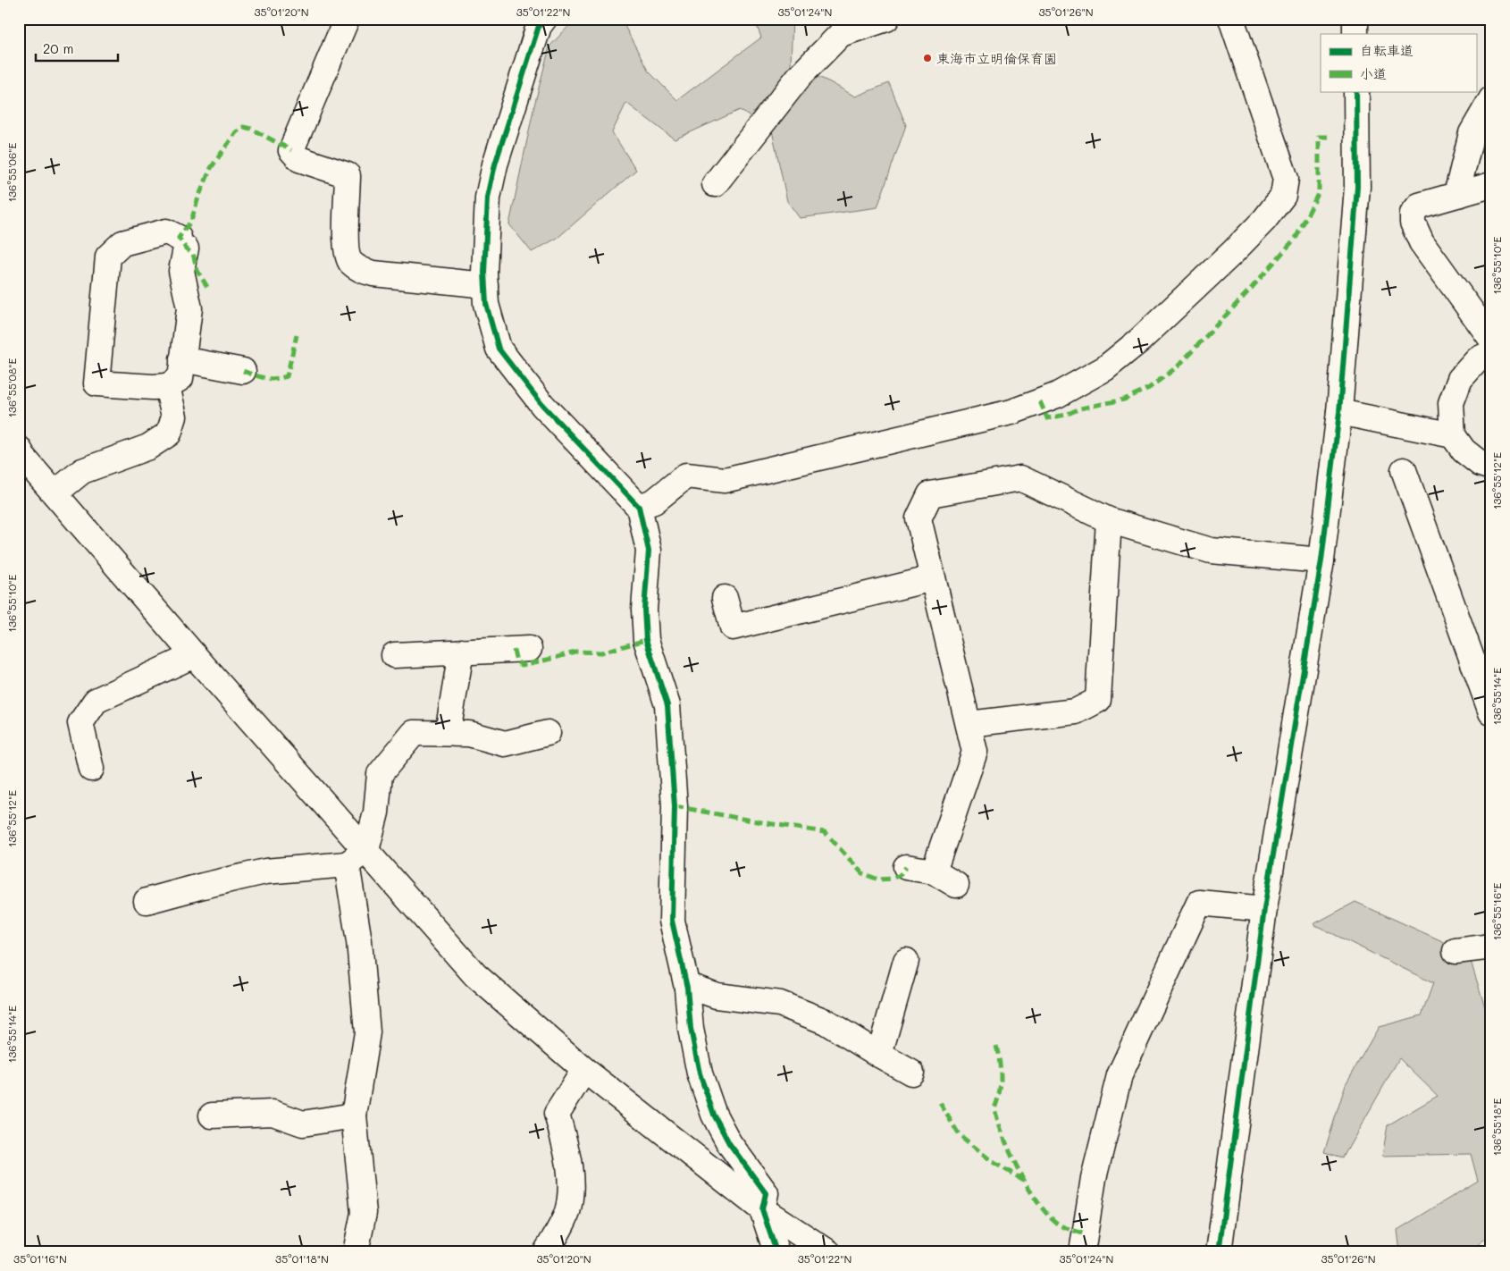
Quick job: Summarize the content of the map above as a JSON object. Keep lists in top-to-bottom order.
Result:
{
  "places": ["東海市立明倫保育園"],
  "legend": ["自転車道", "小道"],
  "scale_bar": "20 m",
  "coordinates": [
    "35°01'20\"N",
    "35°01'22\"N",
    "35°01'24\"N",
    "35°01'26\"N",
    "136°55'06\"E",
    "136°55'10\"E",
    "136°55'08\"E",
    "136°55'12\"E",
    "136°55'14\"E",
    "136°55'16\"E",
    "136°55'18\"E",
    "35°01'16\"N",
    "35°01'18\"N"
  ]
}
